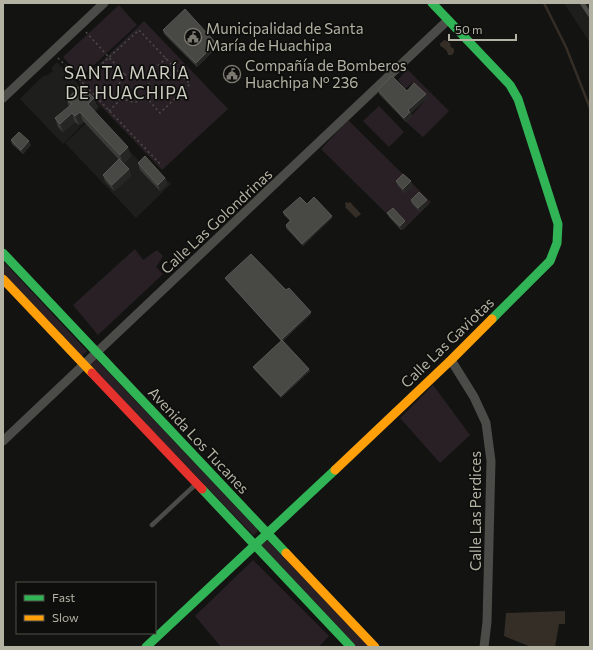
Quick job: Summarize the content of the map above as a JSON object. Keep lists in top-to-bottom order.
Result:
{
  "streets": {
    "street": [
      "Calle Las Golondrinas",
      "Calle Las Gaviotas",
      "Avenida Los Tucanes",
      "Calle Las Perdices"
    ]
  },
  "crossings": [
    ["Calle Las Golondrinas", "Calle Las Gaviotas"],
    ["Calle Las Golondrinas", "Avenida Los Tucanes"],
    ["Calle Las Gaviotas", "Avenida Los Tucanes"],
    ["Calle Las Gaviotas", "Calle Las Perdices"]
  ],
  "districts": ["SANTA MARÍA DE HUACHIPA"],
  "places": {
    "public building": ["Municipalidad de Santa María de Huachipa", "Compañía de Bomberos Huachipa Nº 236"]
  },
  "legend": ["Fast", "Slow"],
  "scale_bar": "50 m"
}
